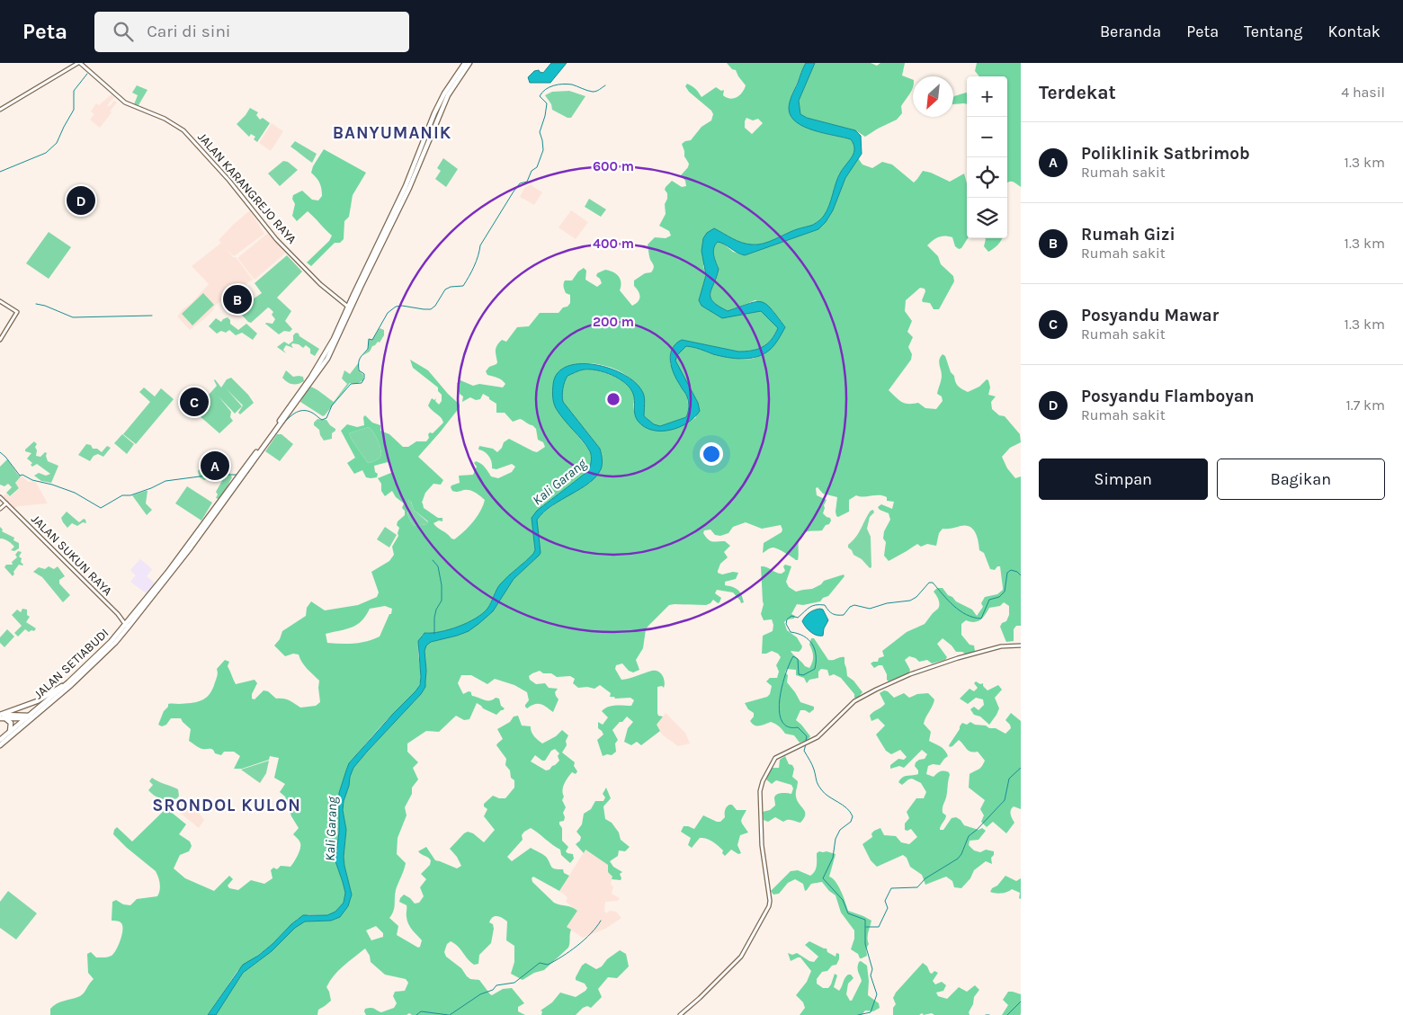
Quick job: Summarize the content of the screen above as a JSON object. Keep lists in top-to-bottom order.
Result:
{
  "streets": {
    "highway": ["JALAN SETIABUDI"],
    "main road": ["JALAN KARANGREJO RAYA", "JALAN SUKUN RAYA"]
  },
  "crossings": [
    ["JALAN SUKUN RAYA", "JALAN SETIABUDI"]
  ],
  "districts": ["BANYUMANIK", "SRONDOL KULON"],
  "water": ["Kali Garang"],
  "north": "bottom left",
  "page": {
    "header": "Peta",
    "search": "Cari di sini",
    "nav": [
      "Beranda",
      "Peta",
      "Tentang",
      "Kontak"
    ],
    "heading": ["Terdekat", "4 hasil"],
    "map_buttons": ["+", "−"],
    "list": [
      {
        "mark": "A",
        "name": "Poliklinik Satbrimob",
        "note": "Rumah sakit",
        "value": "1.3 km"
      },
      {
        "mark": "B",
        "name": "Rumah Gizi",
        "note": "Rumah sakit",
        "value": "1.3 km"
      },
      {
        "mark": "C",
        "name": "Posyandu Mawar",
        "note": "Rumah sakit",
        "value": "1.3 km"
      },
      {
        "mark": "D",
        "name": "Posyandu Flamboyan",
        "note": "Rumah sakit",
        "value": "1.7 km"
      }
    ],
    "pins": [
      "D",
      "B",
      "C",
      "A"
    ],
    "buttons": ["Simpan", "Bagikan"]
  },
  "rings": ["600 m", "400 m", "200 m"]
}
